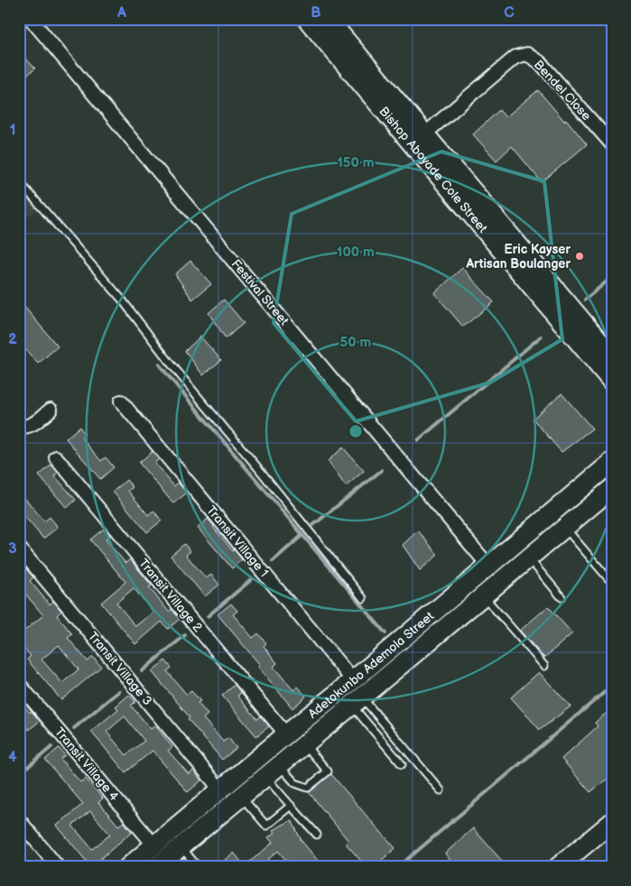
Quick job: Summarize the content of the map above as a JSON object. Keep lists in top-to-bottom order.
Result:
{
  "streets": {
    "main road": ["Bishop Aboyade Cole Street", "Adetokunbo Ademola Street"],
    "street": [
      "Bendel Close",
      "Festival Street",
      "Transit Village 1",
      "Transit Village 2",
      "Transit Village 3",
      "Transit Village 4"
    ]
  },
  "crossings": [
    ["Bendel Close", "Bishop Aboyade Cole Street"],
    ["Festival Street", "Adetokunbo Ademola Street"],
    ["Transit Village 1", "Adetokunbo Ademola Street"],
    ["Transit Village 2", "Adetokunbo Ademola Street"],
    ["Adetokunbo Ademola Street", "Transit Village 3"],
    ["Adetokunbo Ademola Street", "Transit Village 4"]
  ],
  "places": ["Eric Kayser Artisan Boulanger"],
  "grid": {
    "columns": ["A", "B", "C"],
    "rows": [
      "1",
      "2",
      "3",
      "4"
    ]
  },
  "rings": ["150 m", "100 m", "50 m"]
}
